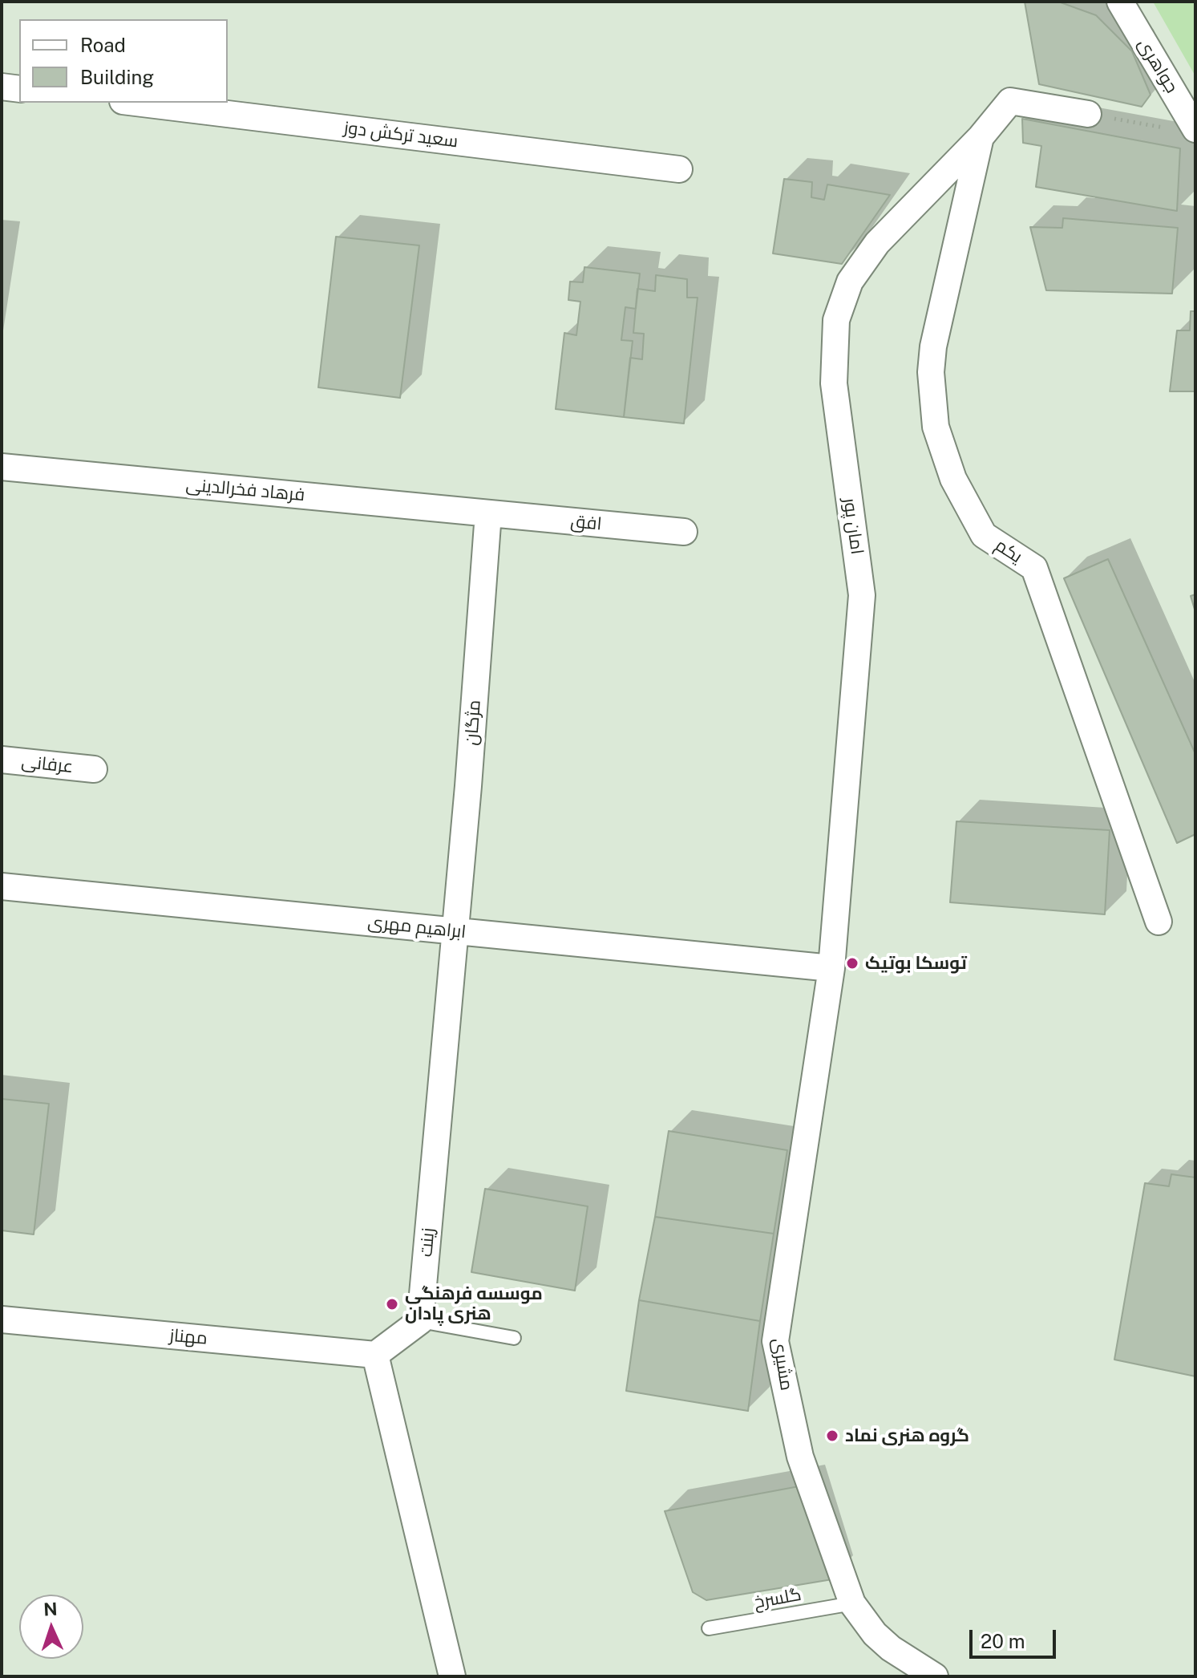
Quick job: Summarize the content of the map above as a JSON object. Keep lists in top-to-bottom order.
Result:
{
  "streets": {
    "street": [
      "جواهری",
      "سعید ترکش دوز",
      "فرهاد فخرالدینی",
      "افق",
      "امان پور",
      "یکم",
      "مژگان",
      "عرفانی",
      "ابراهیم مهری",
      "زینت",
      "مهناز",
      "مشیری"
    ],
    "lane": ["گلسرخ"]
  },
  "crossings": [
    ["فرهاد فخرالدینی", "افق"],
    ["فرهاد فخرالدینی", "مژگان"],
    ["افق", "مژگان"],
    ["امان پور", "یکم"],
    ["امان پور", "ابراهیم مهری"],
    ["امان پور", "مشیری"],
    ["مژگان", "ابراهیم مهری"],
    ["مژگان", "زینت"],
    ["ابراهیم مهری", "زینت"],
    ["ابراهیم مهری", "مشیری"],
    ["مشیری", "گلسرخ"]
  ],
  "places": ["توسکا بوتیک", "موسسه فرهنگی هنری پادان", "گروه هنری نماد"],
  "legend": ["Road", "Building"],
  "scale_bar": "20 m",
  "north": "top"
}
